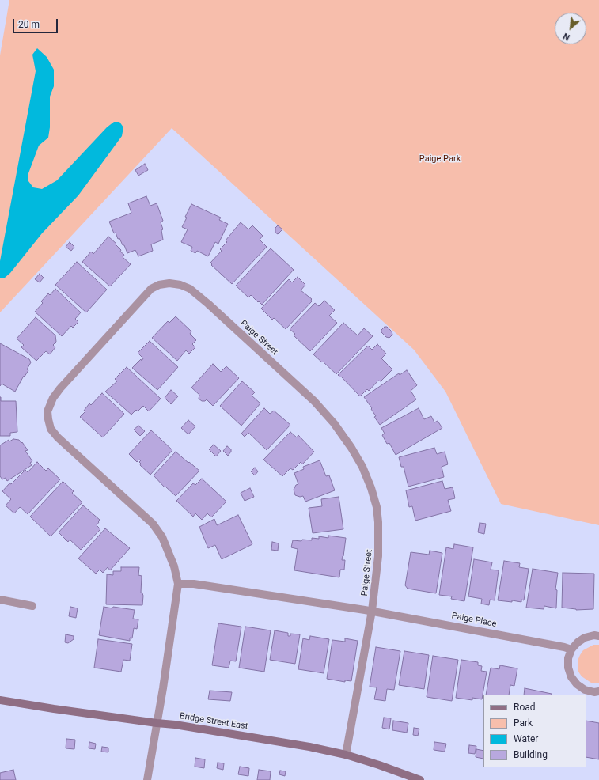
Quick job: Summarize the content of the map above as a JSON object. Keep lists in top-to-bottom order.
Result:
{
  "streets": {
    "main road": ["Bridge Street East"],
    "street": ["Paige Street", "Paige Place"]
  },
  "crossings": [
    ["Paige Street", "Paige Place"],
    ["Paige Street", "Bridge Street East"]
  ],
  "parks": ["Paige Park"],
  "legend": [
    "Road",
    "Park",
    "Water",
    "Building"
  ],
  "scale_bar": "20 m",
  "north": "bottom left"
}
